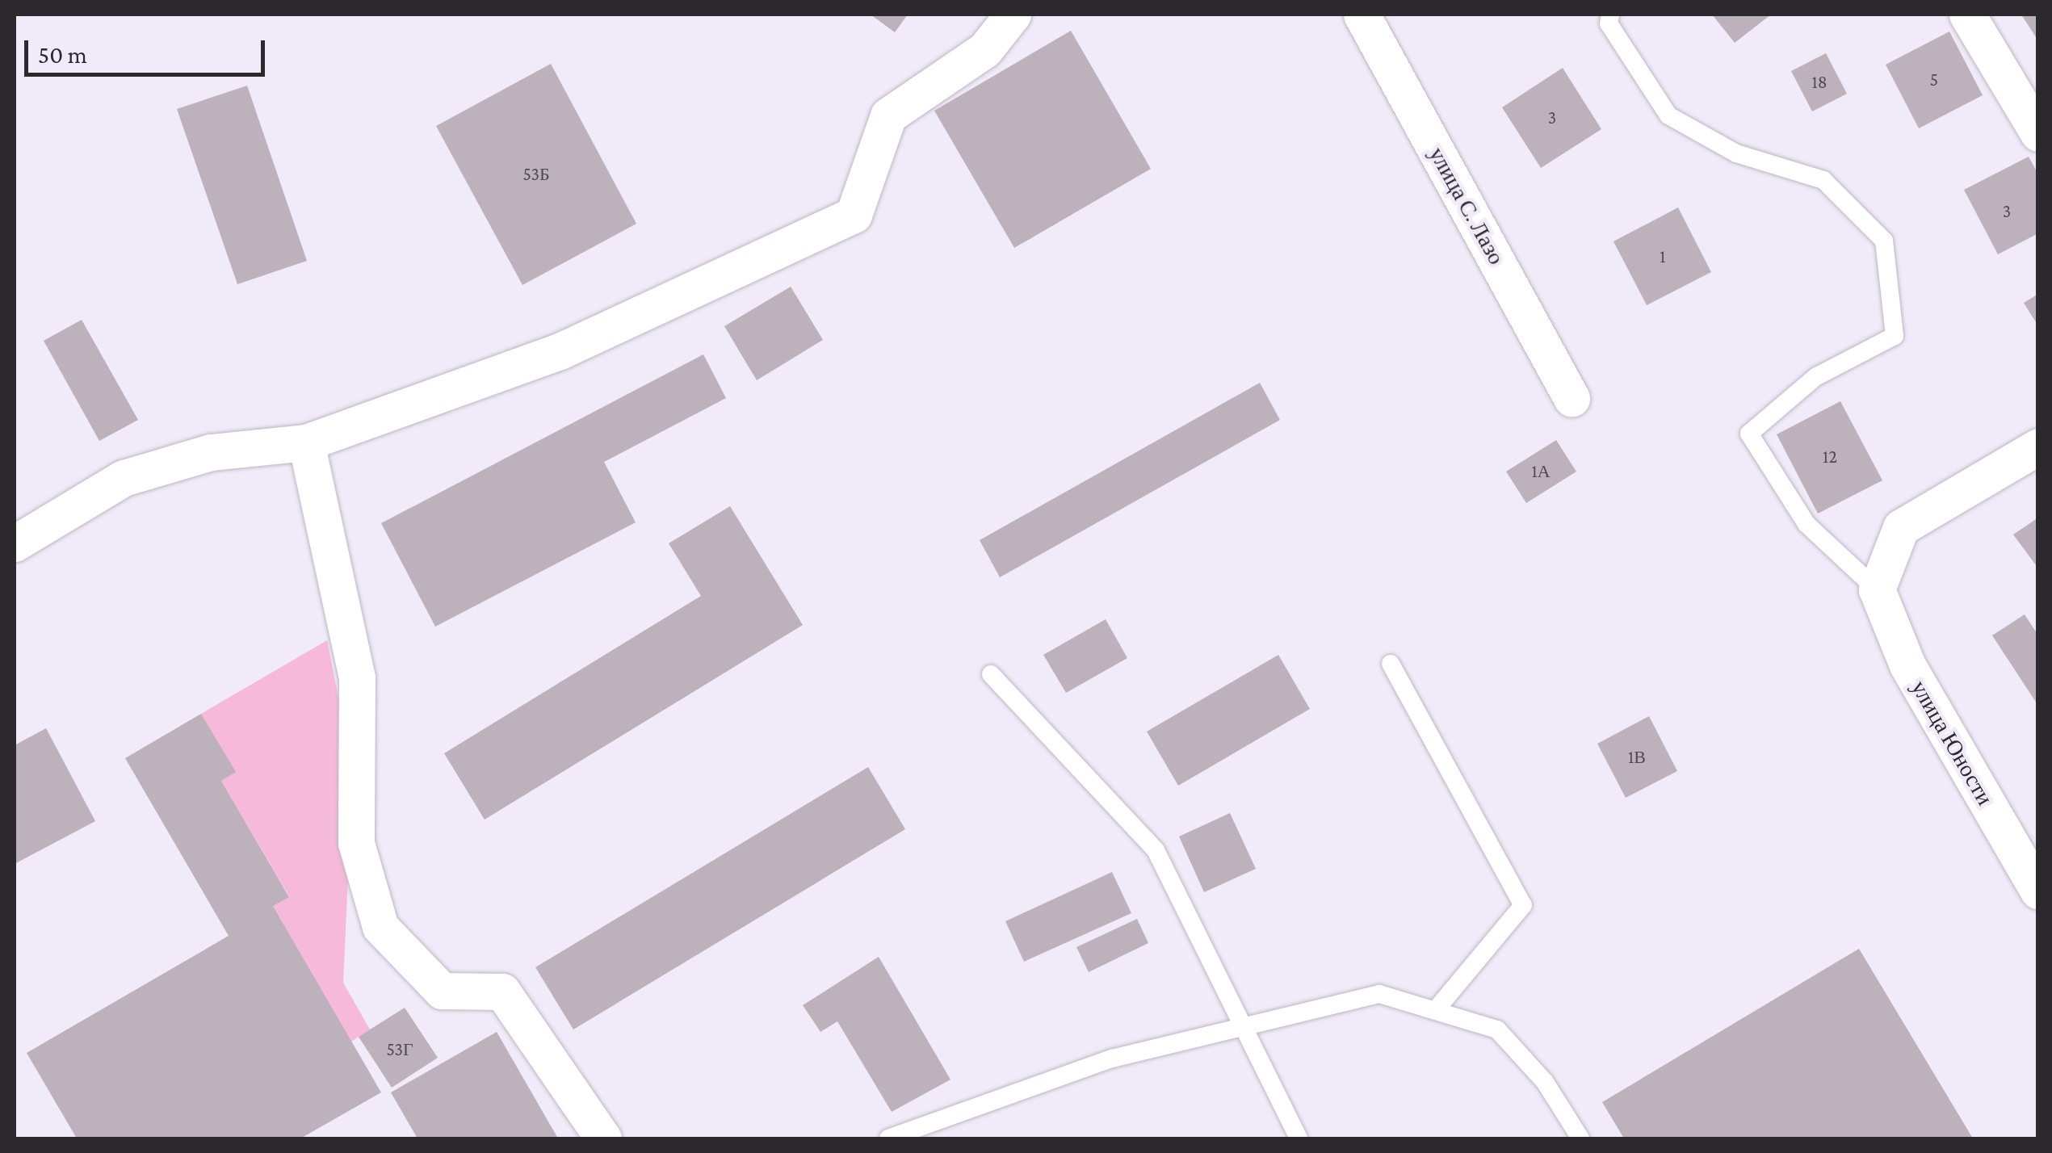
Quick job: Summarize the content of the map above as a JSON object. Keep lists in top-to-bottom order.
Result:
{
  "streets": {
    "street": ["улица С. Лазо", "улица Юности"]
  },
  "house_numbers": [
    "5",
    "18",
    "3",
    "53Б",
    "3",
    "1",
    "12",
    "1А",
    "1В",
    "53Г"
  ],
  "scale_bar": "50 m"
}
